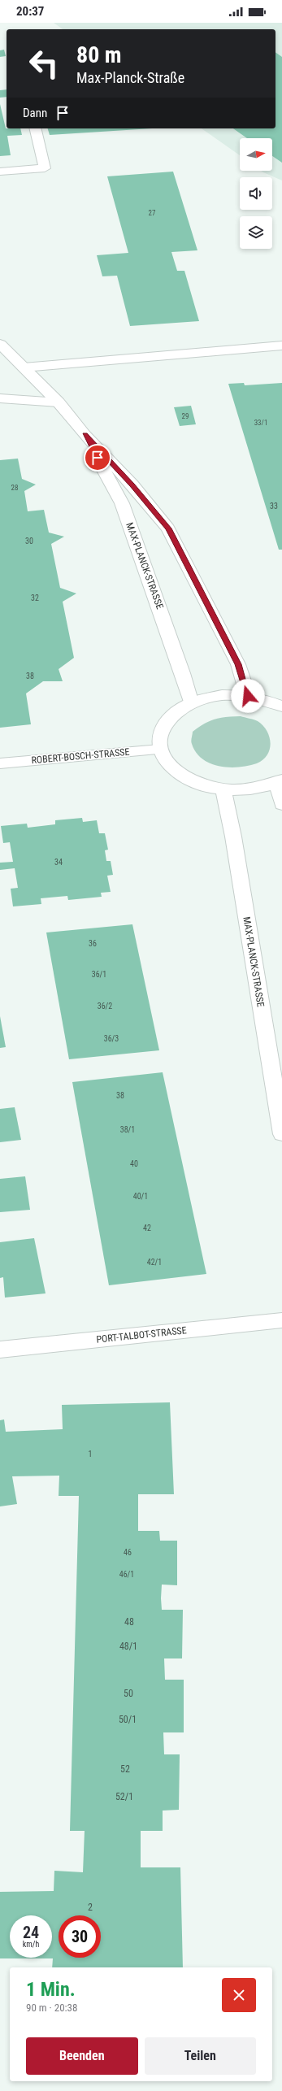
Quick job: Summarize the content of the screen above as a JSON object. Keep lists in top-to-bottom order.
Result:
{
  "streets": {
    "street": ["MAX-PLANCK-STRASSE", "ROBERT-BOSCH-STRASSE", "PORT-TALBOT-STRASSE"]
  },
  "house_numbers": [
    "27",
    "29",
    "33/1",
    "28",
    "33",
    "30",
    "32",
    "38",
    "34",
    "36",
    "36/1",
    "36/2",
    "36/3",
    "38",
    "38/1",
    "40",
    "40/1",
    "42",
    "42/1",
    "1",
    "46",
    "46/1",
    "48",
    "48/1",
    "50",
    "50/1",
    "52",
    "52/1",
    "2"
  ],
  "north": "right",
  "page": {
    "status": "20:37",
    "turn": ["80 m", "Max-Planck-Straße"],
    "then": "Dann",
    "speed": "24 km/h",
    "limit": "30",
    "heading": ["1 Min.", "90 m · 20:38"],
    "buttons": ["Beenden", "Teilen"]
  }
}
